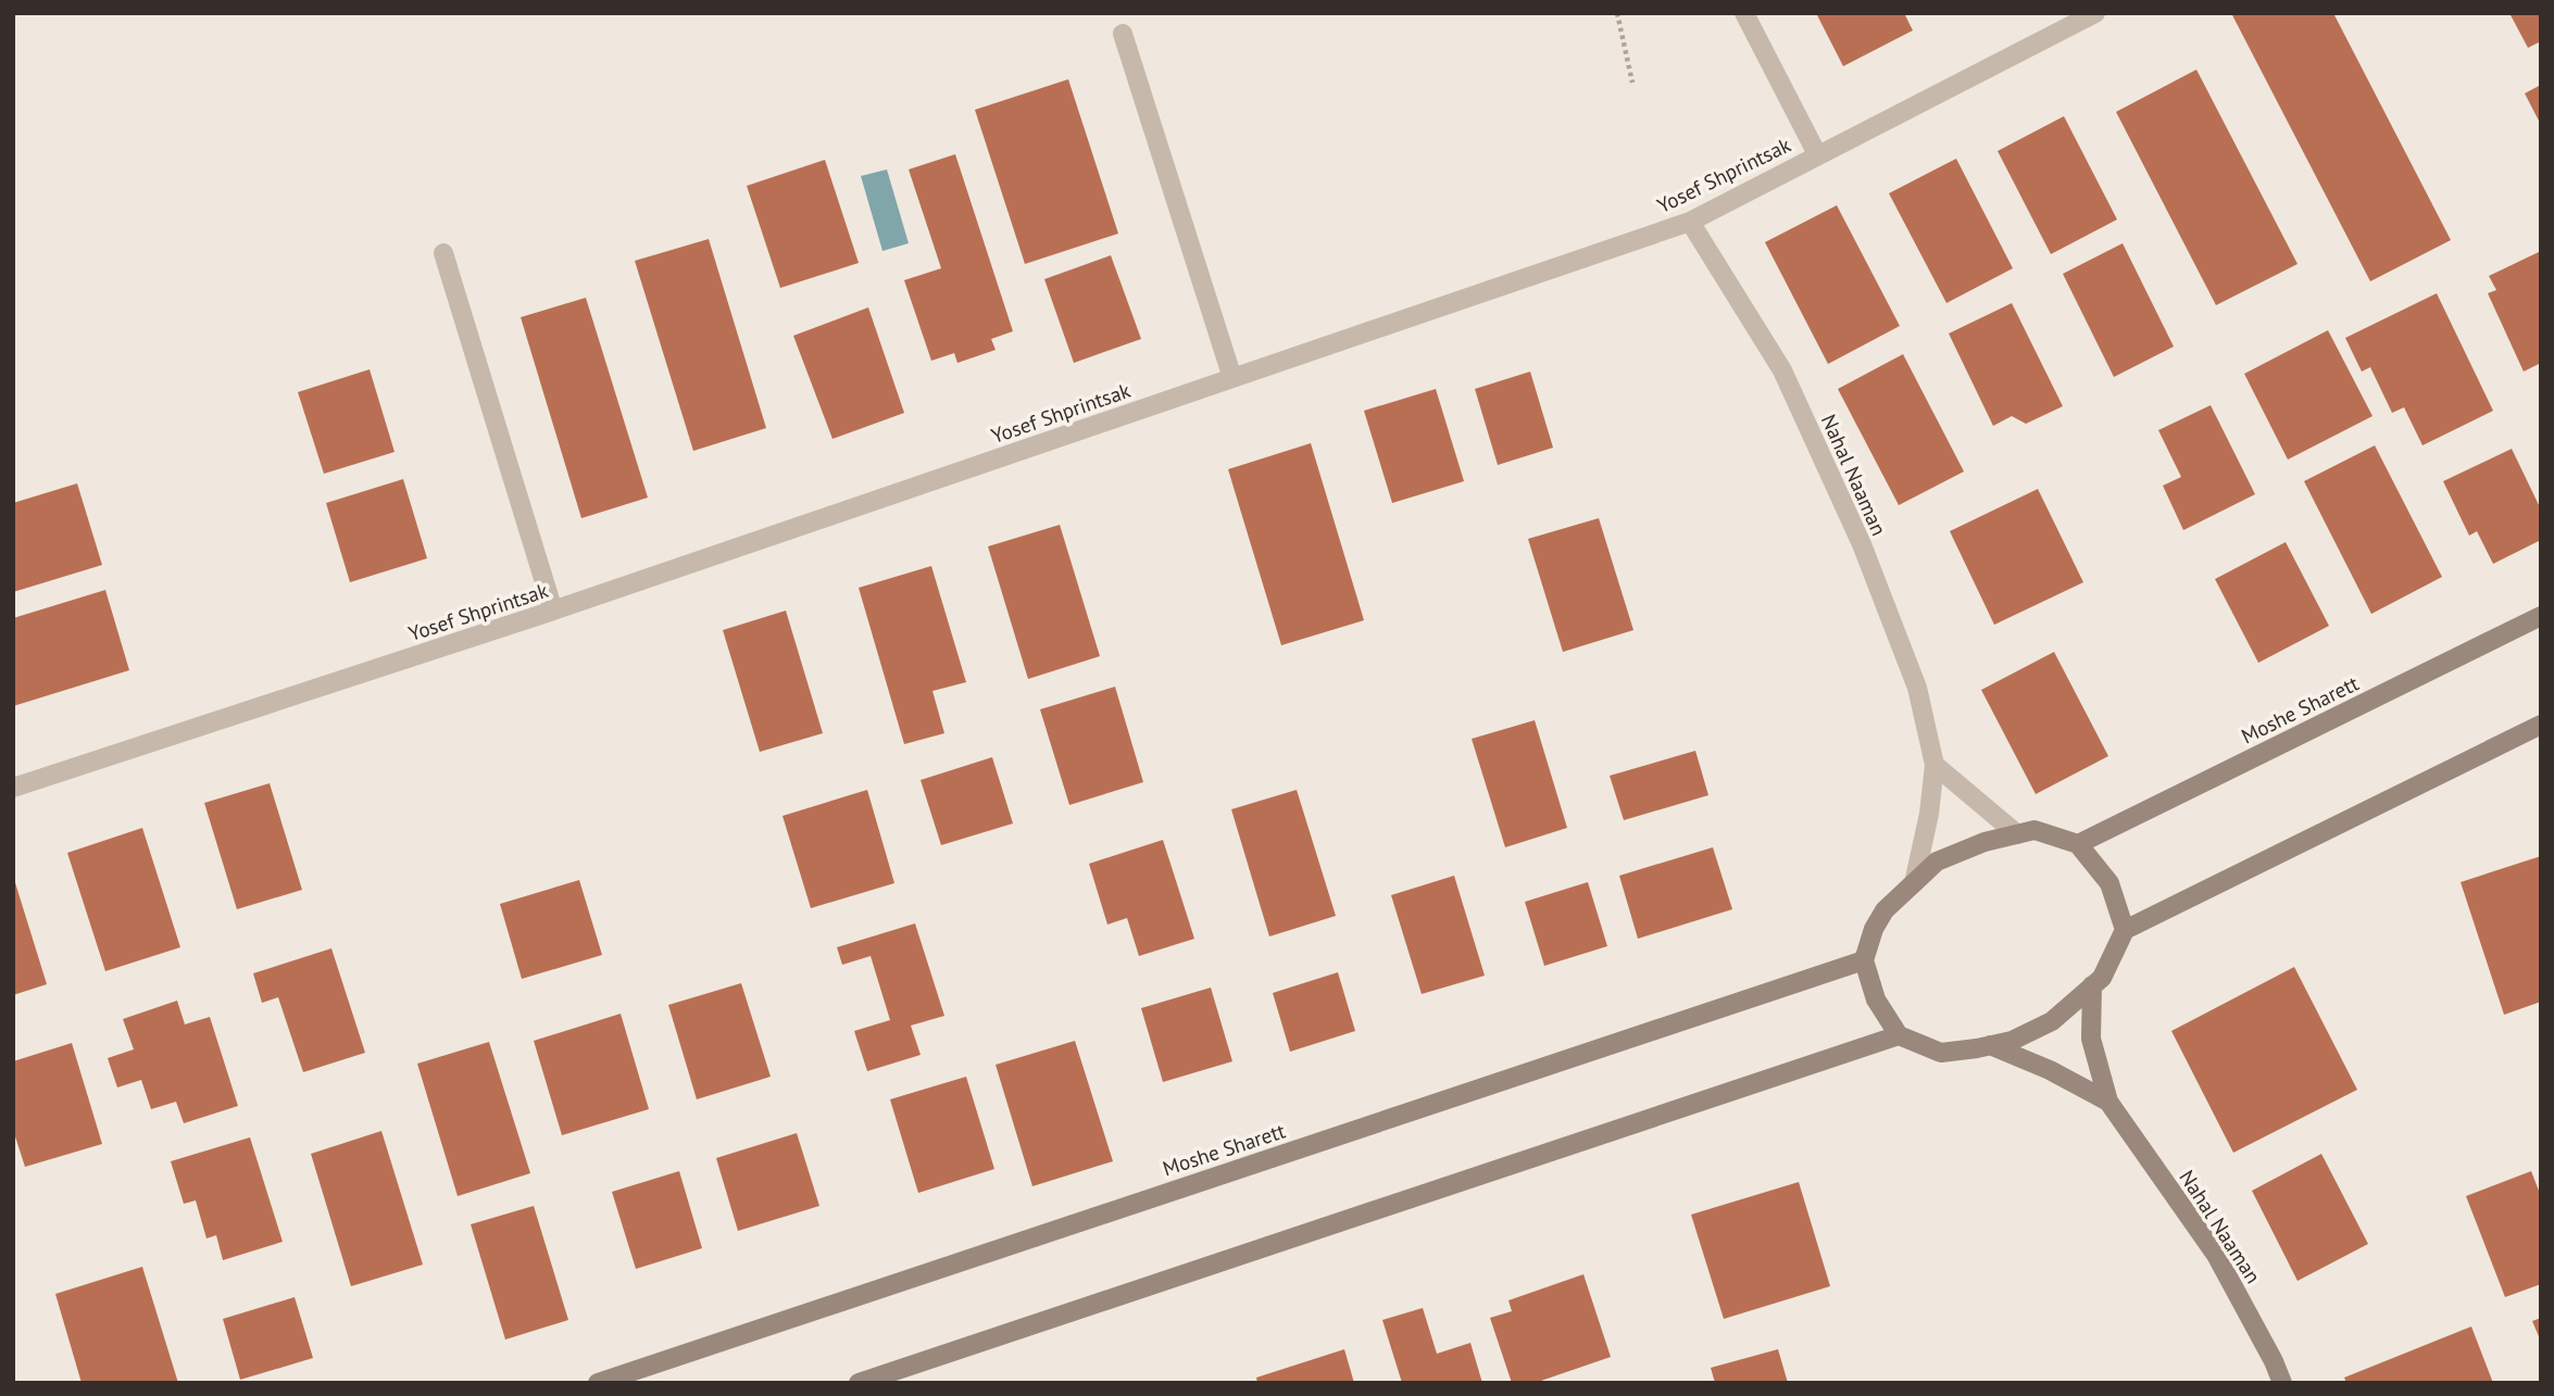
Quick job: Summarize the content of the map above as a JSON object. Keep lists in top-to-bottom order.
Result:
{
  "streets": {
    "street": ["Yosef Shprintsak", "Nahal Naaman", "Moshe Sharett"]
  },
  "crossings": [
    ["Yosef Shprintsak", "Nahal Naaman"],
    ["Nahal Naaman", "Moshe Sharett"]
  ]
}
